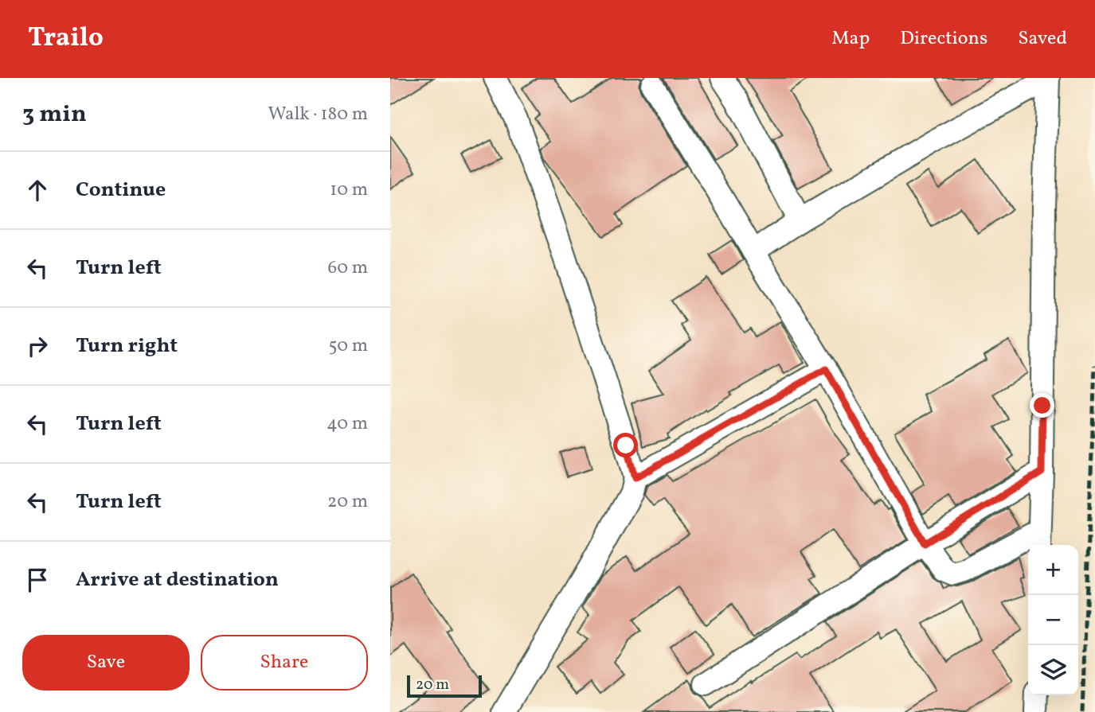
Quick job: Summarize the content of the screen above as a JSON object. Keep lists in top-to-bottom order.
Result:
{
  "scale_bar": "20 m",
  "page": {
    "header": "Trailo",
    "nav": ["Map", "Directions", "Saved"],
    "heading": ["3 min", "Walk · 180 m"],
    "list": [
      ["Continue", "10 m"],
      ["Turn left", "60 m"],
      ["Turn right", "50 m"],
      ["Turn left", "40 m"],
      ["Turn left", "20 m"],
      "Arrive at destination"
    ],
    "map_buttons": ["+", "−"],
    "buttons": ["Save", "Share"],
    "scale": "20 m"
  }
}
